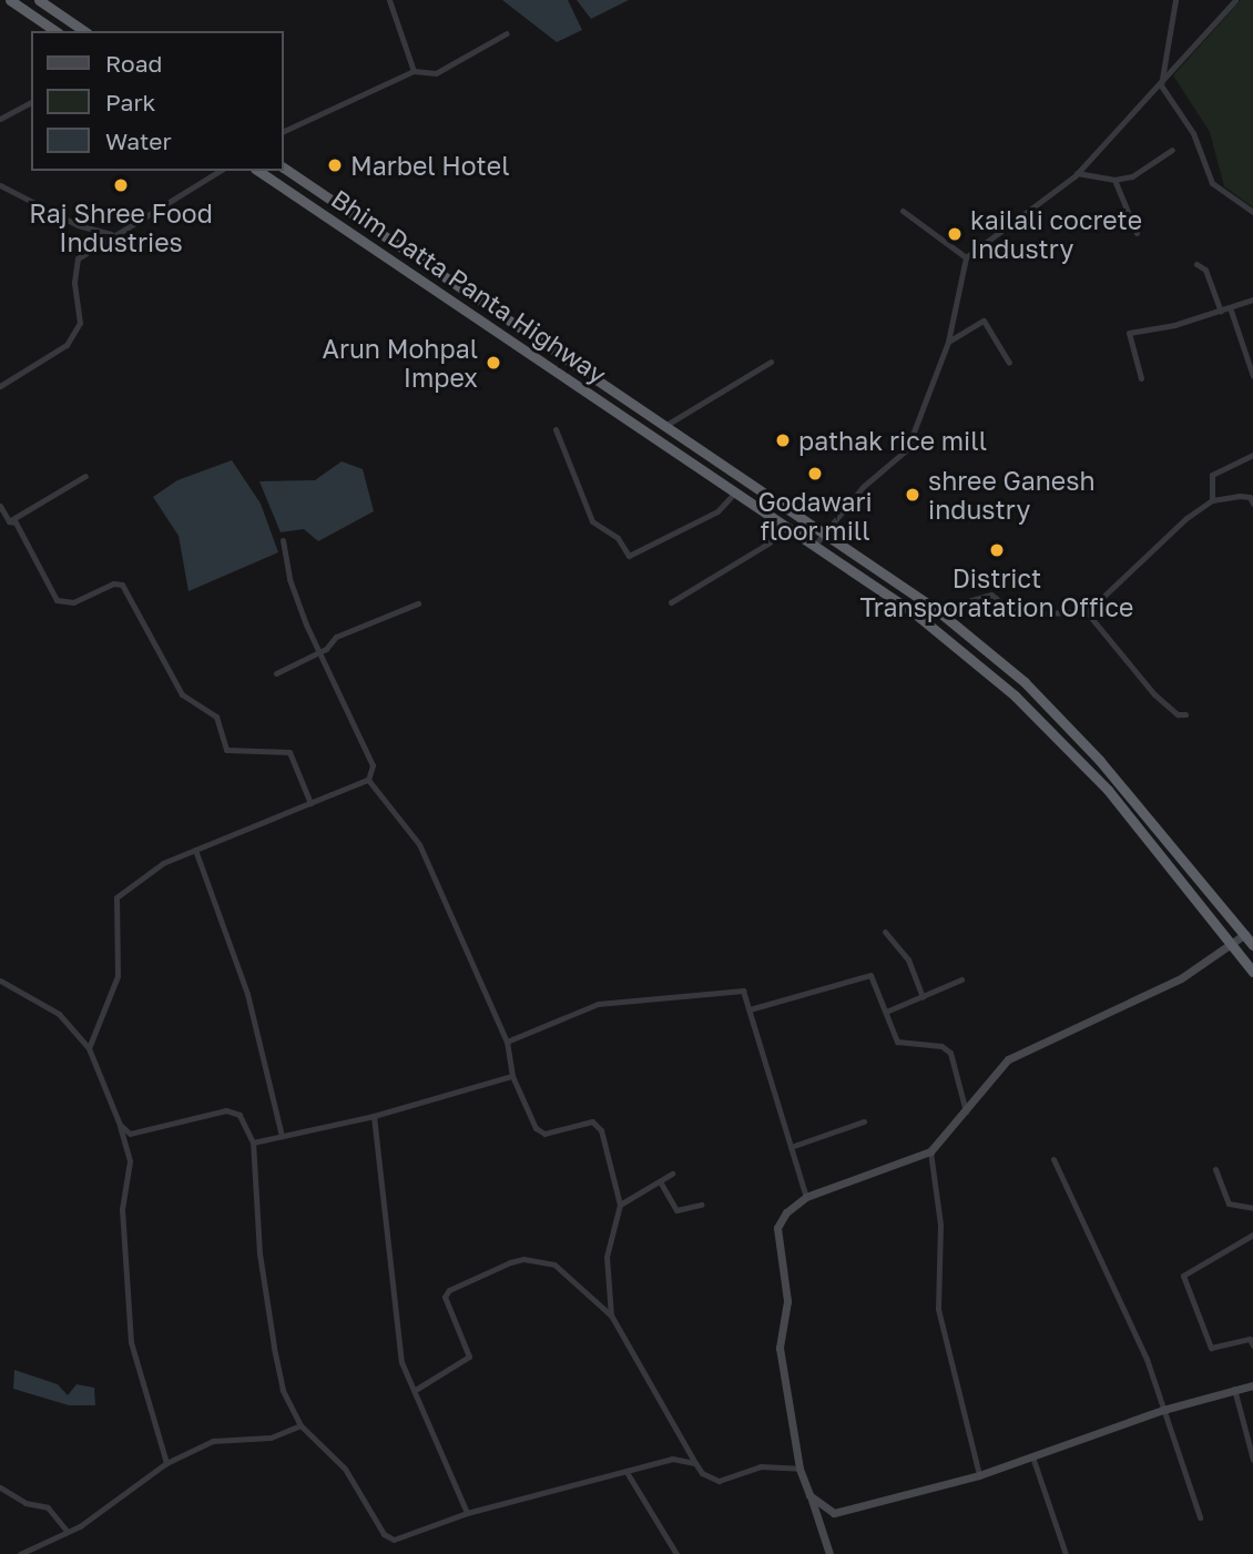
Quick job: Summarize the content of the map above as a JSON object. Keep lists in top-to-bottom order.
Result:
{
  "streets": {
    "highway": ["Bhim Datta Panta Highway"]
  },
  "places": [
    "Marbel Hotel",
    "Raj Shree Food Industries",
    "kailali cocrete Industry",
    "Arun Mohpal Impex",
    "pathak rice mill",
    "Godawari floor mill",
    "shree Ganesh industry",
    "District Transporatation Office"
  ],
  "legend": ["Road", "Park", "Water"]
}
